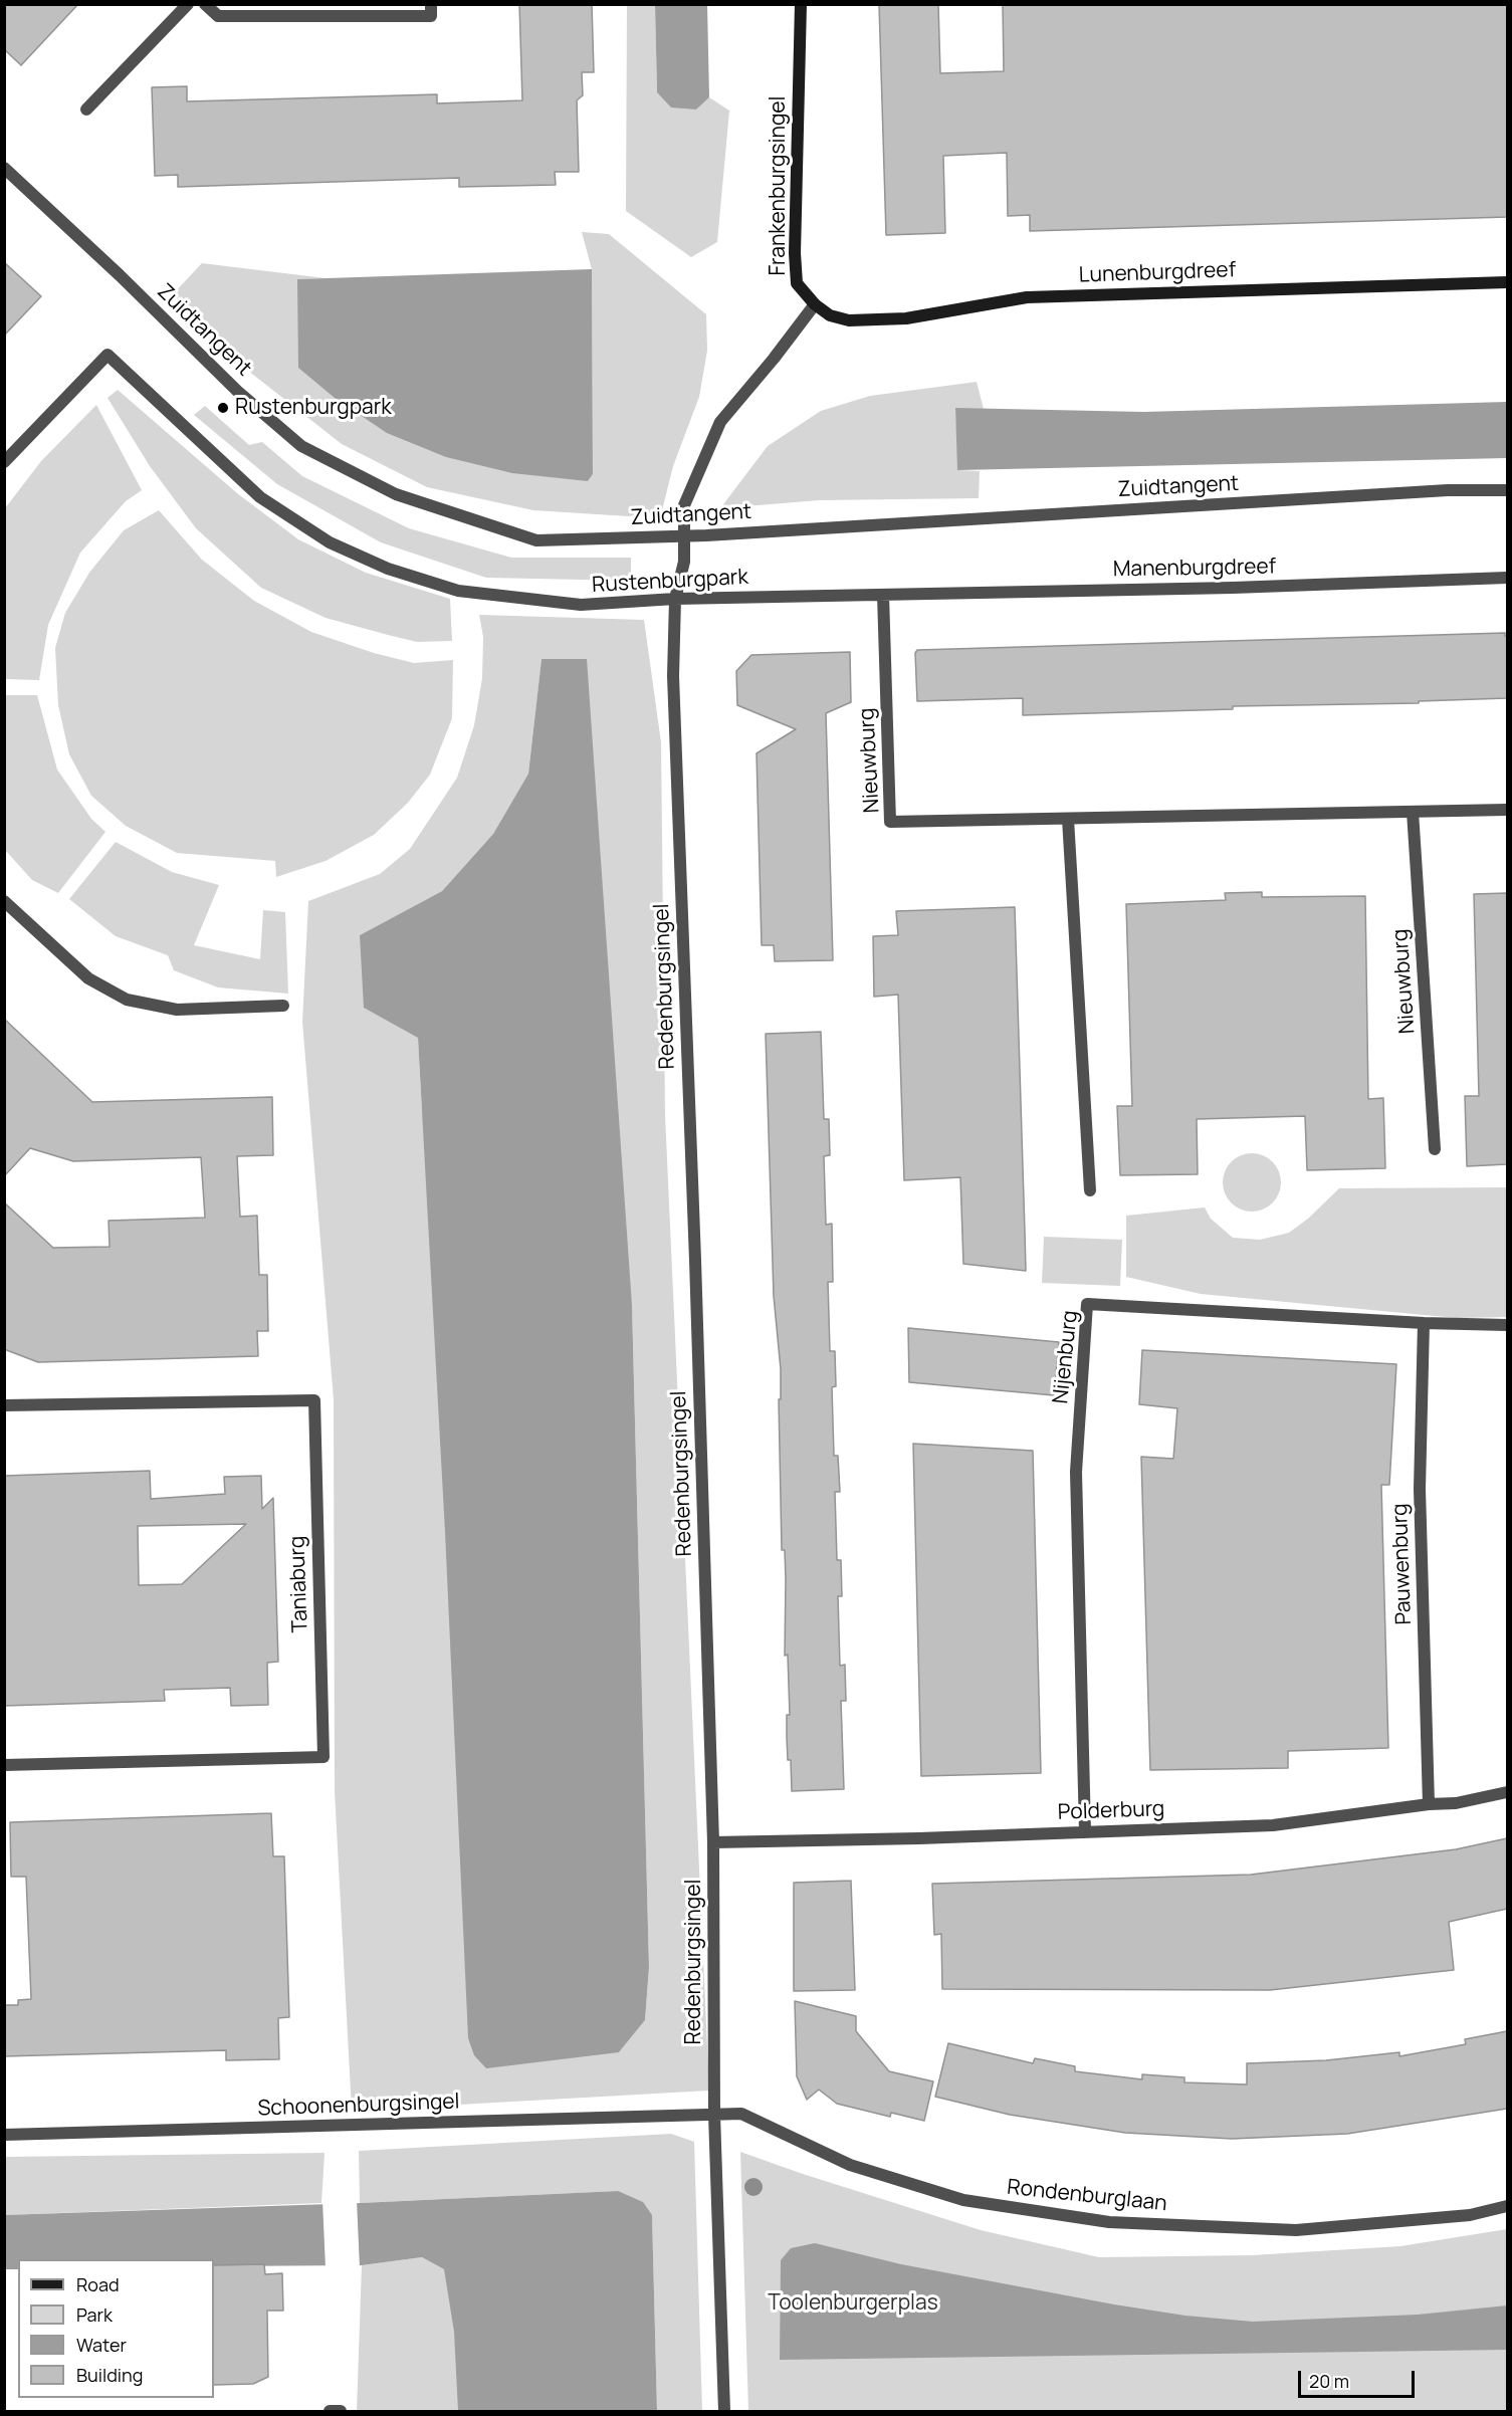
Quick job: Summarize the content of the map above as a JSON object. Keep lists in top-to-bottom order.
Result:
{
  "streets": {
    "street": [
      "Frankenburgsingel",
      "Lunenburgdreef",
      "Zuidtangent",
      "Manenburgdreef",
      "Rustenburgpark",
      "Nieuwburg",
      "Redenburgsingel",
      "Nijenburg",
      "Pauwenburg",
      "Taniaburg",
      "Polderburg",
      "Schoonenburgsingel",
      "Rondenburglaan"
    ]
  },
  "crossings": [
    ["Frankenburgsingel", "Lunenburgdreef"],
    ["Zuidtangent", "Redenburgsingel"],
    ["Manenburgdreef", "Rustenburgpark"],
    ["Manenburgdreef", "Nieuwburg"],
    ["Rustenburgpark", "Nieuwburg"],
    ["Rustenburgpark", "Redenburgsingel"],
    ["Redenburgsingel", "Polderburg"],
    ["Redenburgsingel", "Schoonenburgsingel"],
    ["Redenburgsingel", "Rondenburglaan"],
    ["Nijenburg", "Pauwenburg"],
    ["Nijenburg", "Polderburg"],
    ["Pauwenburg", "Polderburg"],
    ["Schoonenburgsingel", "Rondenburglaan"]
  ],
  "parks": ["Toolenburgerplas"],
  "places": ["Rustenburgpark"],
  "legend": [
    "Road",
    "Park",
    "Water",
    "Building"
  ],
  "scale_bar": "20 m"
}
